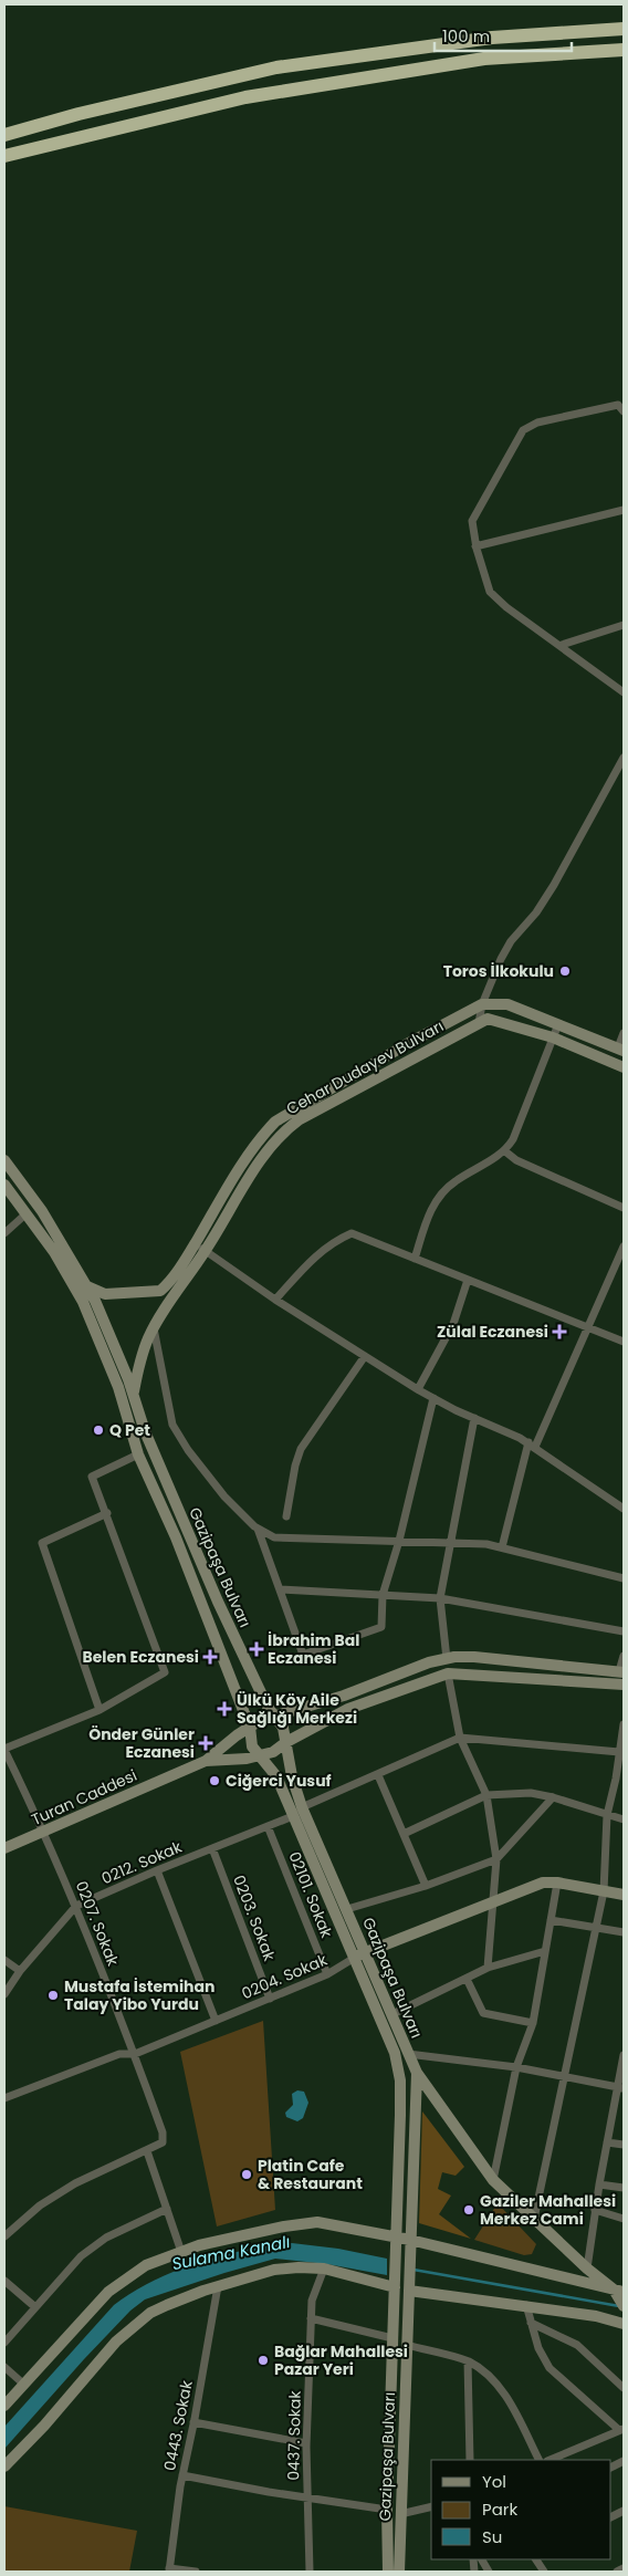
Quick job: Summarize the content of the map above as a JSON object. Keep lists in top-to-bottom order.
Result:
{
  "streets": {
    "street": [
      "Cehar Dudayev Bulvarı",
      "Gazipaşa Bulvarı",
      "Turan Caddesi",
      "0212. Sokak",
      "02101. Sokak",
      "0203. Sokak",
      "0207. Sokak",
      "0204. Sokak",
      "0443. Sokak",
      "0437. Sokak"
    ]
  },
  "crossings": [
    ["Cehar Dudayev Bulvarı", "Gazipaşa Bulvarı"],
    ["Gazipaşa Bulvarı", "0212. Sokak"],
    ["Gazipaşa Bulvarı", "0204. Sokak"],
    ["Turan Caddesi", "0207. Sokak"],
    ["0212. Sokak", "02101. Sokak"],
    ["0212. Sokak", "0203. Sokak"],
    ["0212. Sokak", "0207. Sokak"],
    ["02101. Sokak", "0204. Sokak"],
    ["0203. Sokak", "0204. Sokak"],
    ["0207. Sokak", "0204. Sokak"]
  ],
  "water": ["Sulama Kanalı"],
  "places": {
    "other": [
      "Toros İlkokulu",
      "Q Pet",
      "Ciğerci Yusuf",
      "Mustafa İstemihan Talay Yibo Yurdu",
      "Platin Cafe & Restaurant",
      "Gaziler Mahallesi Merkez Cami",
      "Bağlar Mahallesi Pazar Yeri"
    ],
    "health": [
      "Zülal Eczanesi",
      "İbrahim Bal Eczanesi",
      "Belen Eczanesi",
      "Ülkü Köy Aile Sağlığı Merkezi",
      "Önder Günler Eczanesi"
    ]
  },
  "legend": ["Yol", "Park", "Su"],
  "scale_bar": "100 m"
}
